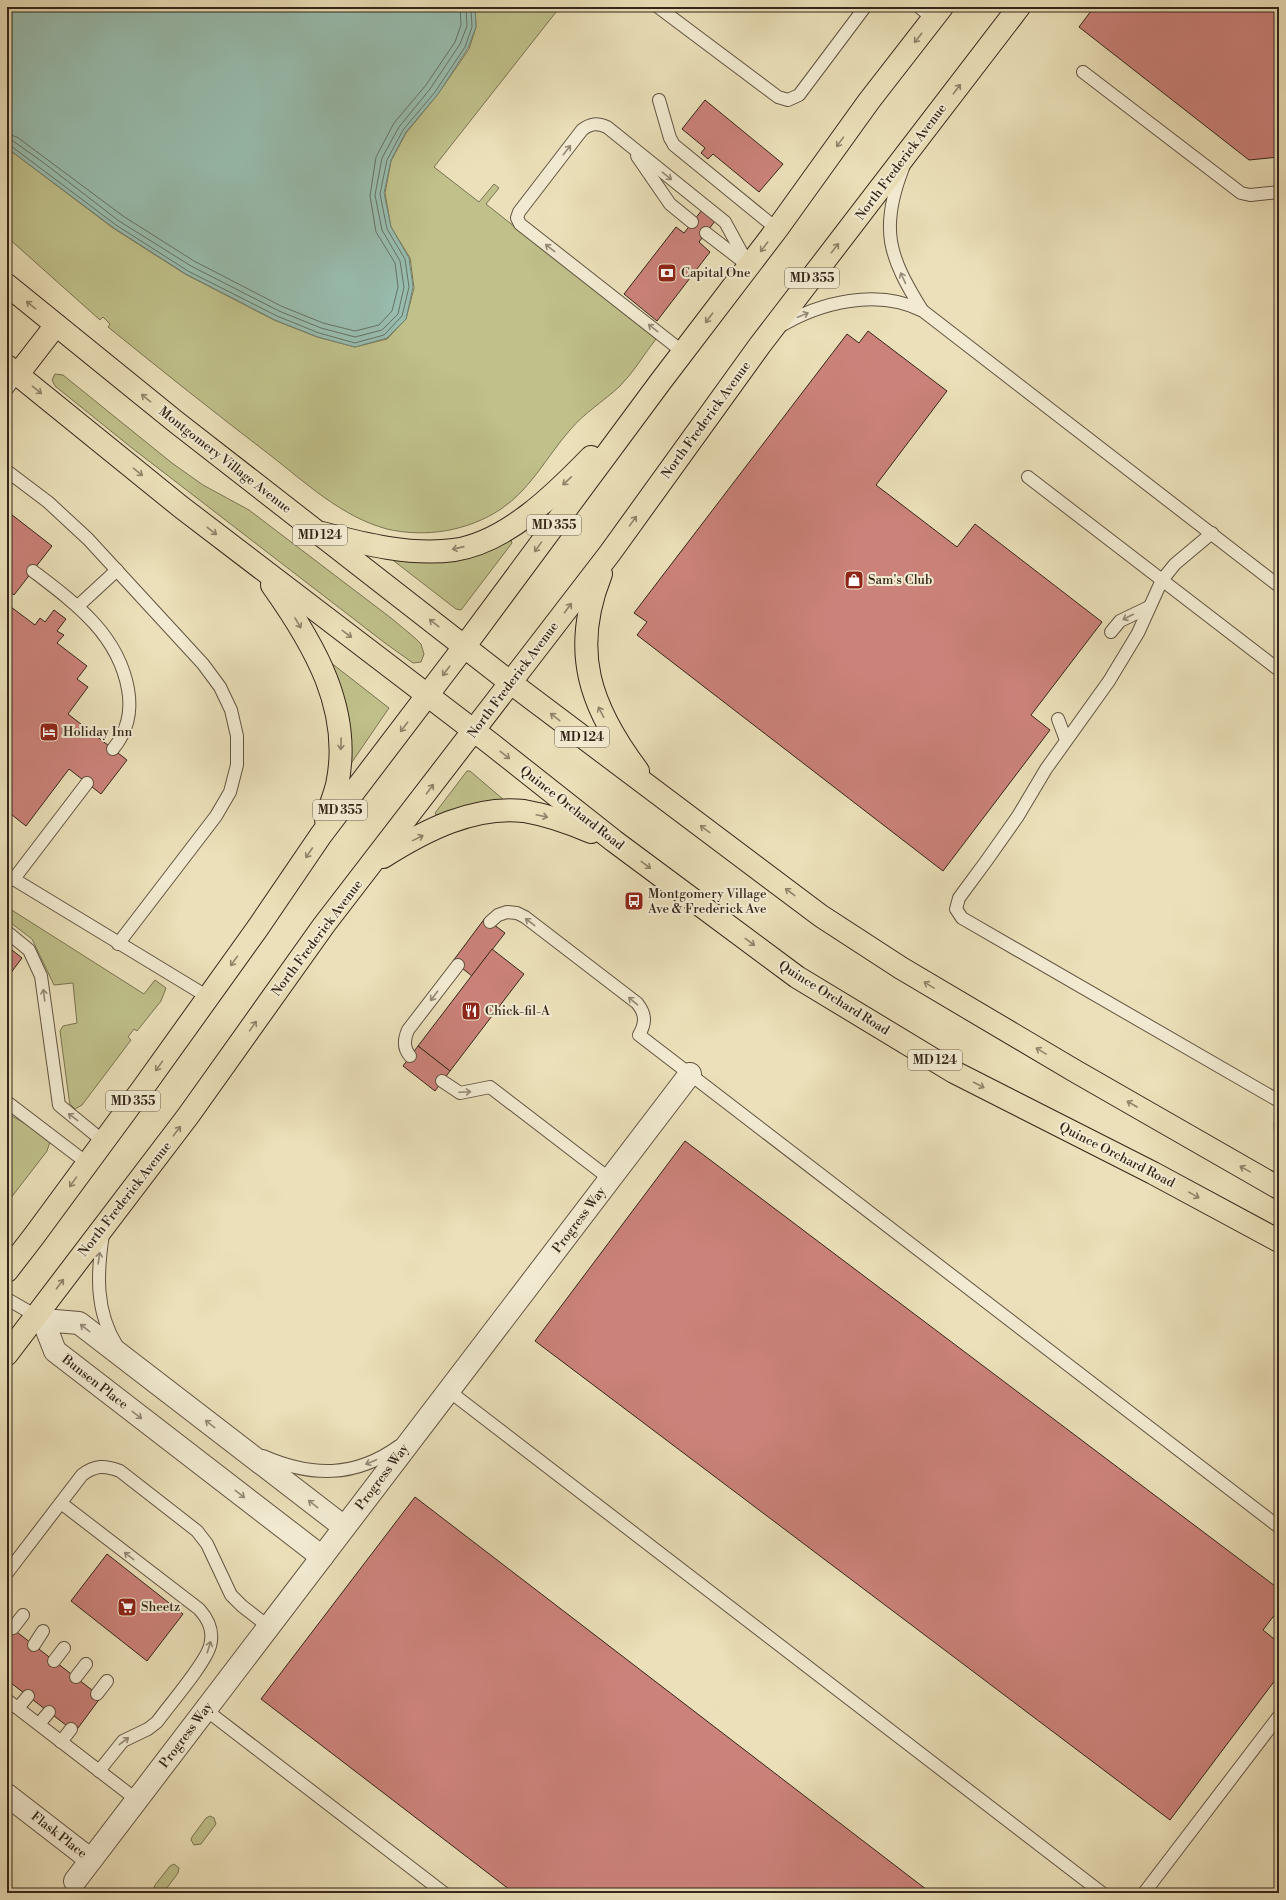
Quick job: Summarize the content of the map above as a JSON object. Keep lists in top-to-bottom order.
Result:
{
  "streets": {
    "main road": [
      "North Frederick Avenue",
      "MD 355",
      "Montgomery Village Avenue",
      "MD 124",
      "Quince Orchard Road"
    ],
    "street": ["Progress Way", "Bunsen Place", "Flask Place"]
  },
  "crossings": [
    ["North Frederick Avenue", "MD 124"],
    ["North Frederick Avenue", "Quince Orchard Road"],
    ["North Frederick Avenue", "Bunsen Place"],
    ["MD 355", "Montgomery Village Avenue"],
    ["MD 355", "MD 124"],
    ["MD 355", "Quince Orchard Road"],
    ["Montgomery Village Avenue", "MD 124"],
    ["MD 124", "Quince Orchard Road"],
    ["Progress Way", "Bunsen Place"],
    ["Progress Way", "Flask Place"]
  ],
  "places": {
    "bank": ["Capital One"],
    "shop": ["Sam's Club"],
    "hotel": ["Holiday Inn"],
    "bus stop": ["Montgomery Village Ave & Frederick Ave"],
    "restaurant": ["Chick-fil-A"],
    "supermarket": ["Sheetz"]
  }
}
